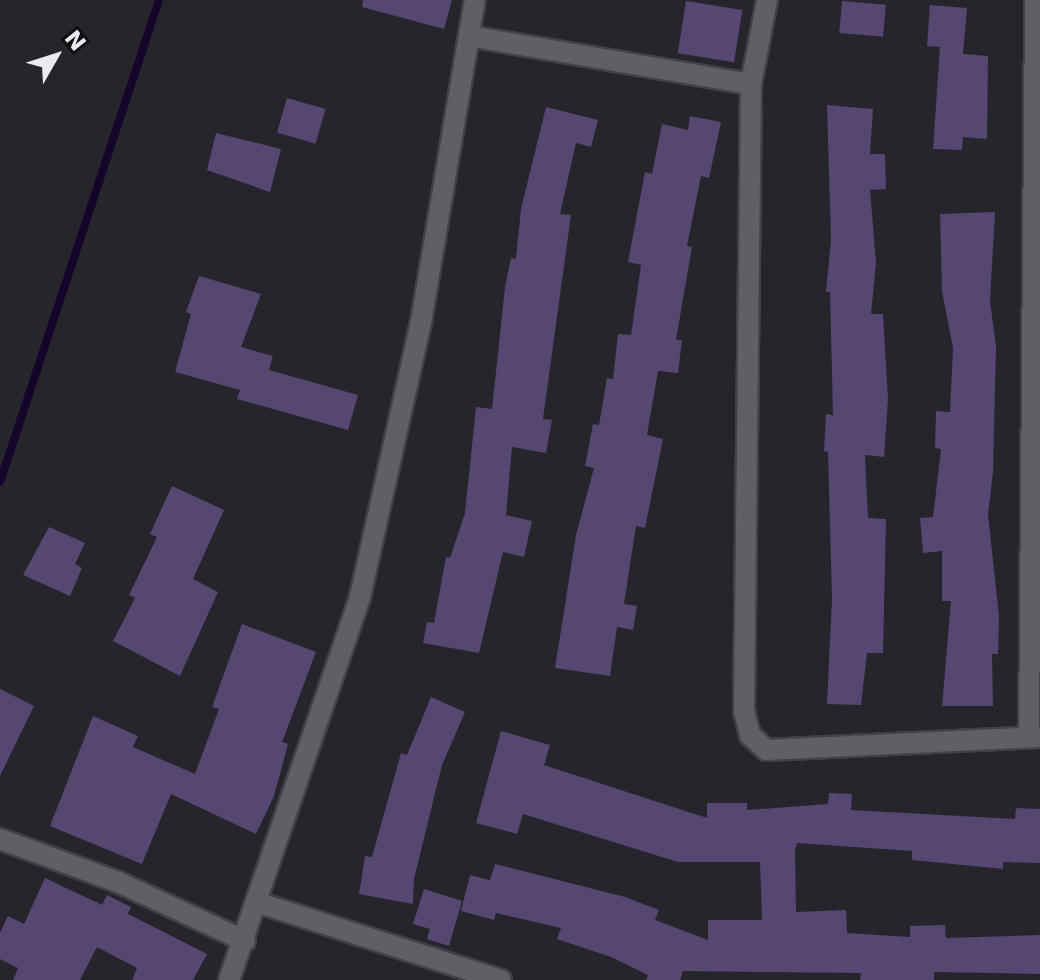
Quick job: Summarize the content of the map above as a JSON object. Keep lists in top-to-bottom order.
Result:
{
  "north": "top right"
}
